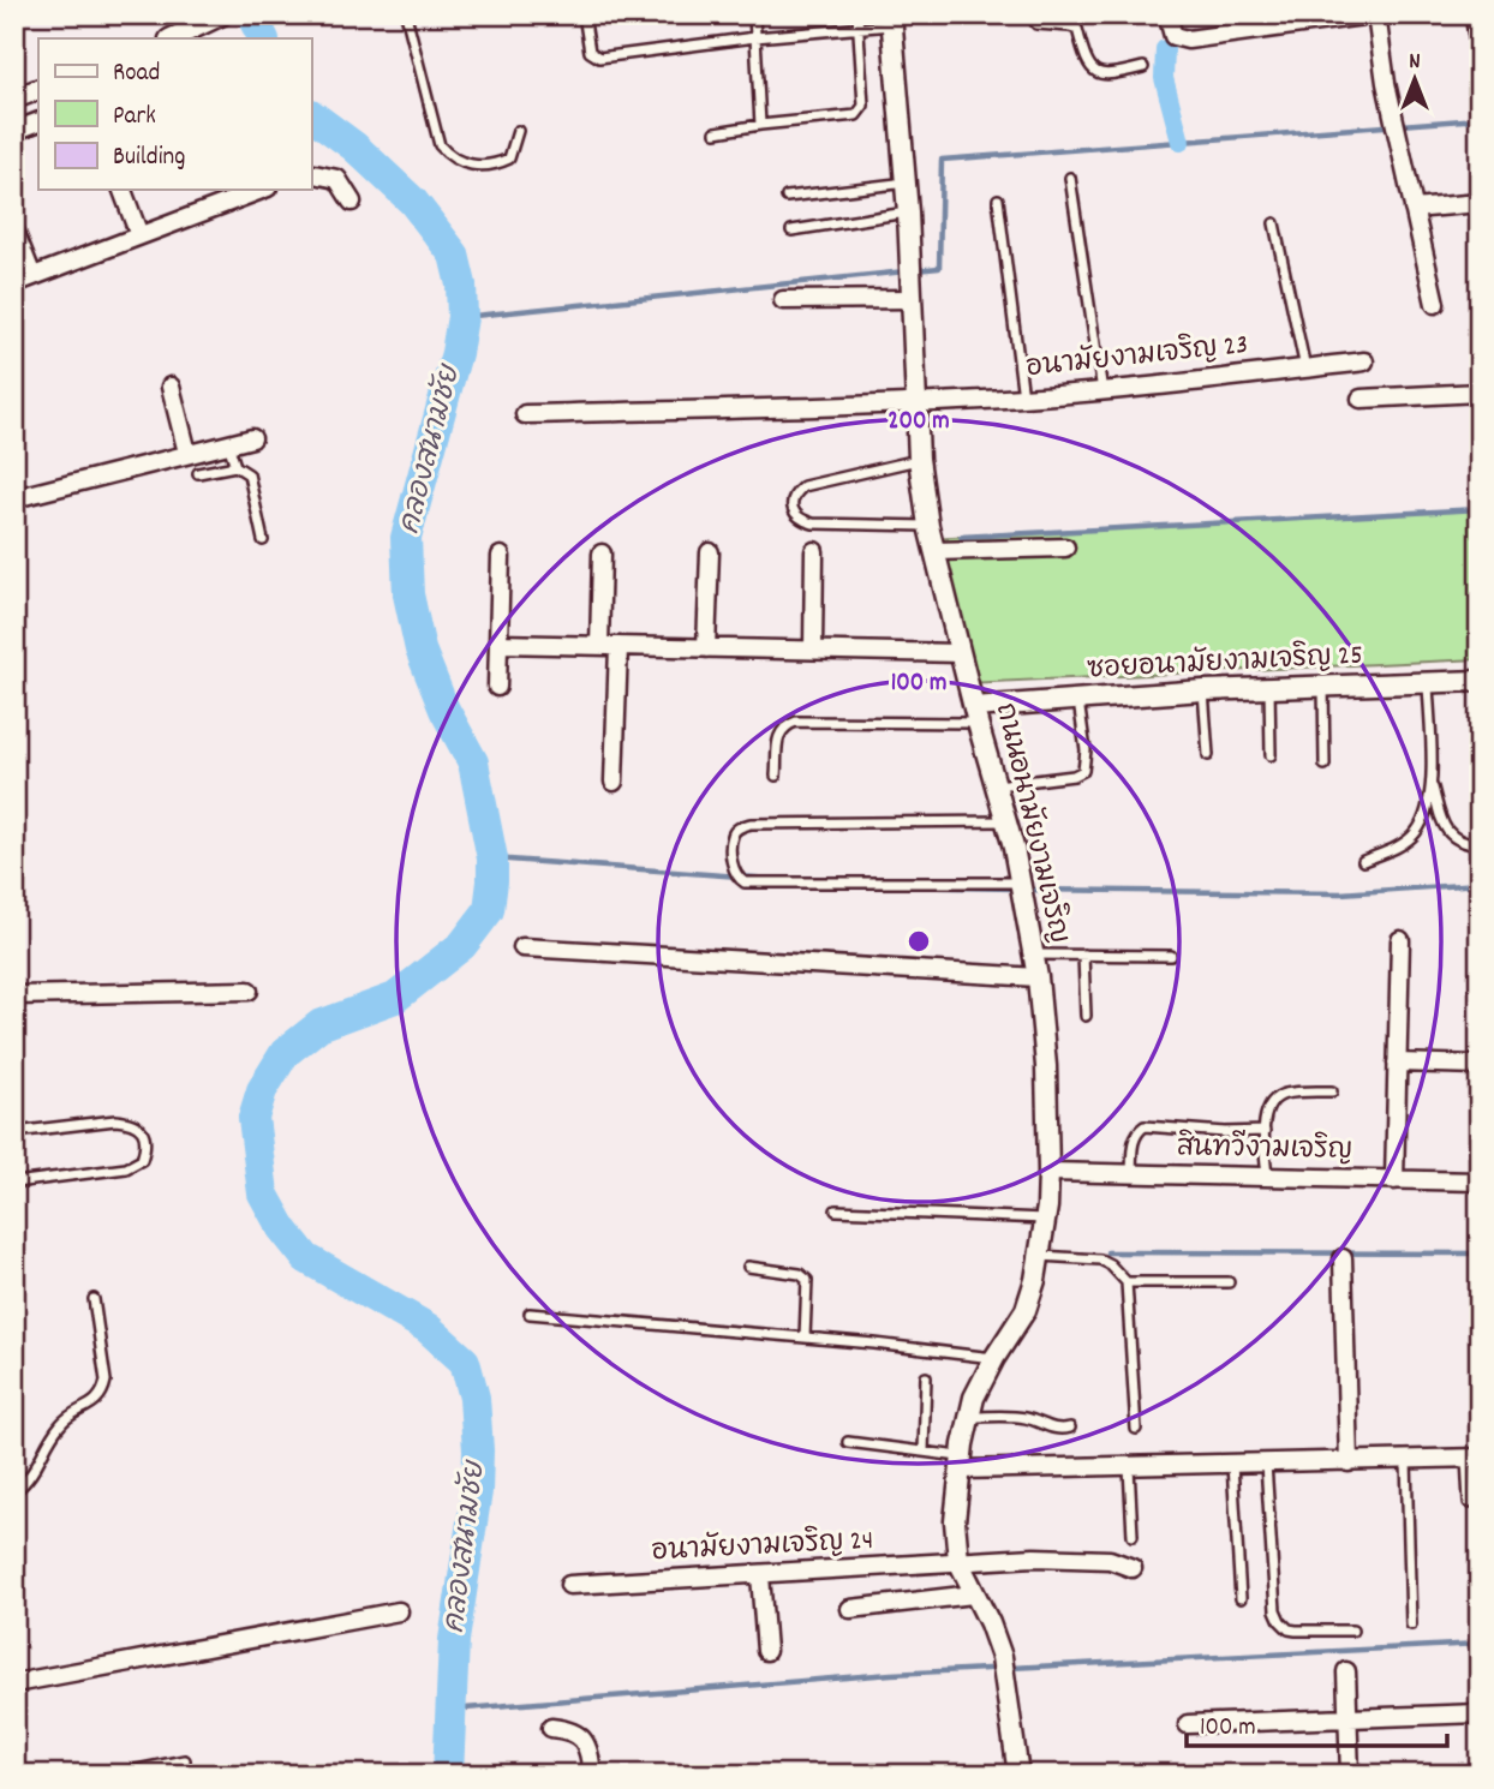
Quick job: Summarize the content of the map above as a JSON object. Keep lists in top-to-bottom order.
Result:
{
  "streets": {
    "street": [
      "อนามัยงามเจริญ 23",
      "ซอยอนามัยงามเจริญ 25",
      "ถนนอนามัยงามเจริญ",
      "สินทวีงามเจริญ",
      "อนามัยงามเจริญ 24"
    ]
  },
  "crossings": [
    ["อนามัยงามเจริญ 23", "ถนนอนามัยงามเจริญ"],
    ["ซอยอนามัยงามเจริญ 25", "ถนนอนามัยงามเจริญ"],
    ["ถนนอนามัยงามเจริญ", "สินทวีงามเจริญ"],
    ["ถนนอนามัยงามเจริญ", "อนามัยงามเจริญ 24"]
  ],
  "water": ["คลองสนามชัย"],
  "legend": ["Road", "Park", "Building"],
  "scale_bar": "100 m",
  "north": "top",
  "rings": ["200 m", "100 m"]
}
